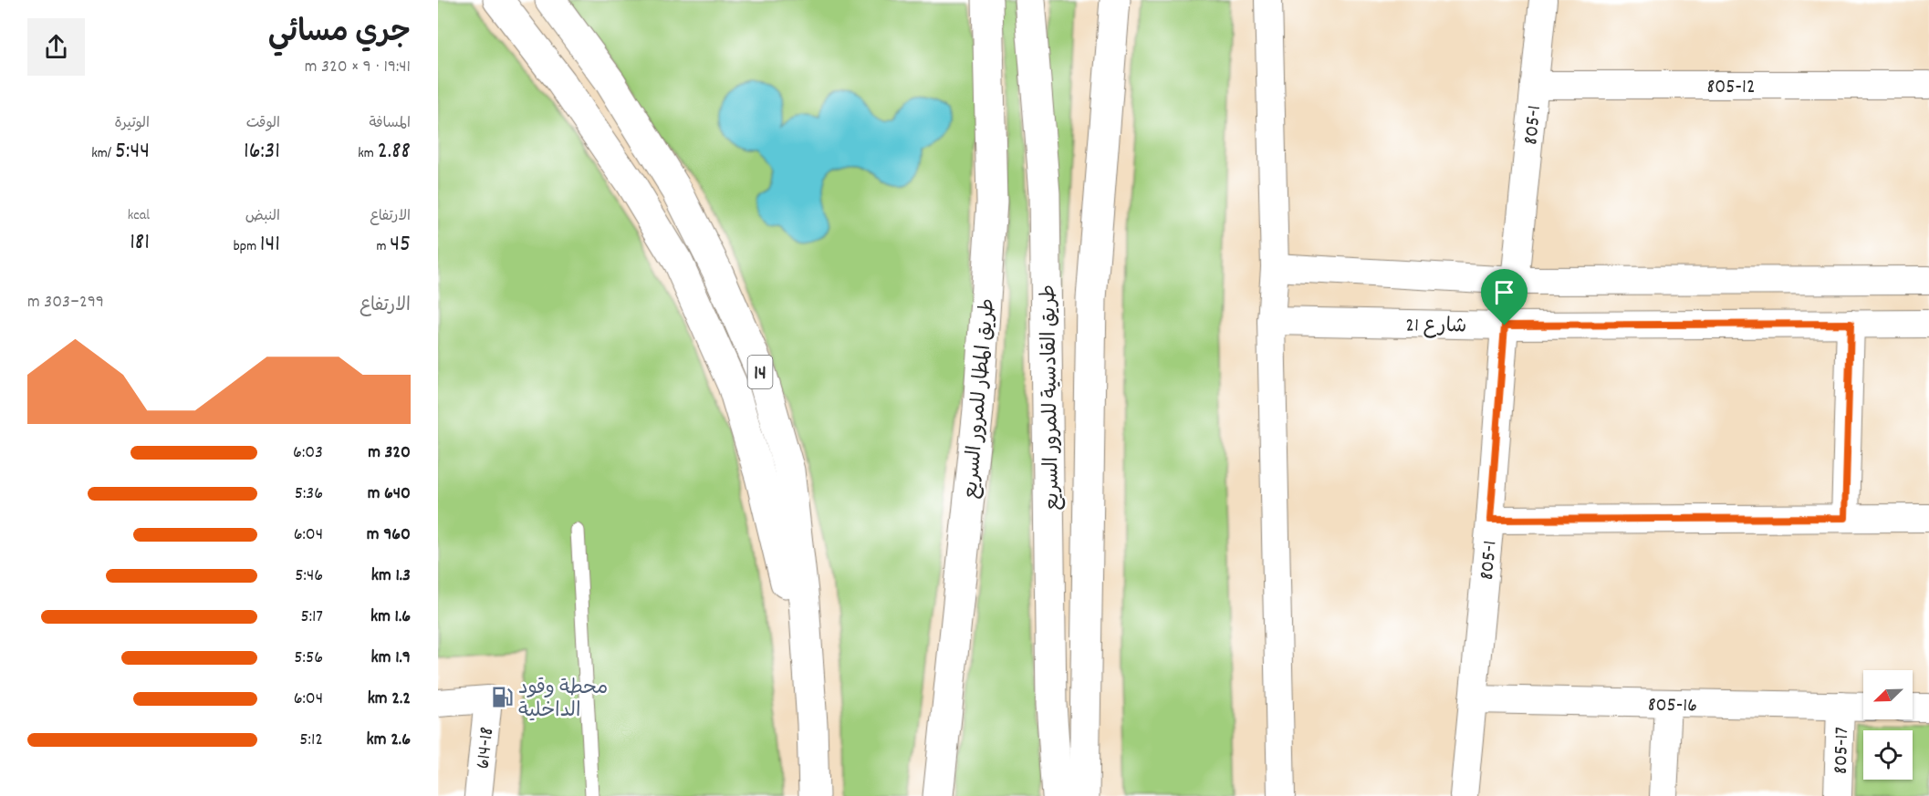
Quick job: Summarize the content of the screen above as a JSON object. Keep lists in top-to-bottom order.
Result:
{
  "streets": {
    "highway": ["14", "طريق القادسية للمرور السريع", "طريق المطار للمرور السريع"],
    "street": [
      "805-12",
      "805-1",
      "شارع 21",
      "805-16",
      "614-18",
      "805-17"
    ]
  },
  "crossings": [
    ["805-12", "805-1"],
    ["805-1", "شارع 21"],
    ["805-1", "805-16"],
    ["805-16", "805-17"]
  ],
  "places": {
    "fuel station": ["محطة وقود الداخلية"]
  },
  "north": "bottom left",
  "page": {
    "heading": ["جري مسائي", "19:41 · 9 × 320 m"],
    "stats": [
      ["المسافة", "2.88 km"],
      ["الوقت", "16:31"],
      ["الوتيرة", "5:44 /km"],
      ["الارتفاع", "45 m"],
      ["النبض", "141 bpm"],
      ["kcal", "181"]
    ],
    "chart": ["الارتفاع", "299–303 m"],
    "list": [
      {
        "name": "320 m",
        "note": "6:03"
      },
      {
        "name": "640 m",
        "note": "5:36"
      },
      {
        "name": "960 m",
        "note": "6:04"
      },
      {
        "name": "1.3 km",
        "note": "5:46"
      },
      {
        "name": "1.6 km",
        "note": "5:17"
      },
      {
        "name": "1.9 km",
        "note": "5:56"
      },
      {
        "name": "2.2 km",
        "note": "6:04"
      },
      {
        "name": "2.6 km",
        "note": "5:12"
      }
    ]
  }
}
